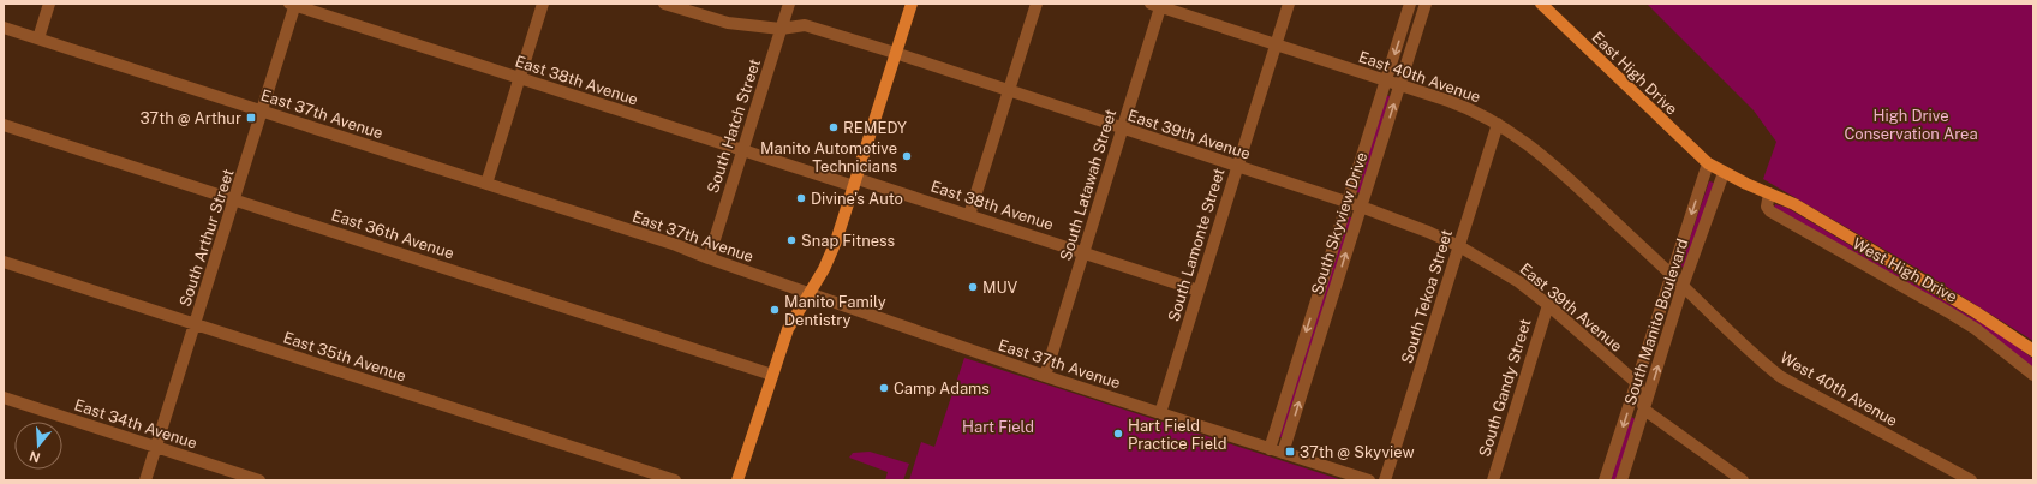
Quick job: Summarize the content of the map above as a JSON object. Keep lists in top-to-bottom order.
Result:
{
  "streets": {
    "main road": ["East High Drive", "West High Drive"],
    "street": [
      "East 40th Avenue",
      "East 38th Avenue",
      "East 37th Avenue",
      "South Hatch Street",
      "East 39th Avenue",
      "South Latawah Street",
      "South Skyview Drive",
      "East 36th Avenue",
      "South Arthur Street",
      "South Lamonte Street",
      "South Tekoa Street",
      "South Manito Boulevard",
      "East 35th Avenue",
      "South Gandy Street",
      "West 40th Avenue",
      "East 34th Avenue"
    ]
  },
  "crossings": [
    ["East High Drive", "West High Drive"],
    ["East High Drive", "South Manito Boulevard"],
    ["East 40th Avenue", "South Latawah Street"],
    ["East 40th Avenue", "South Skyview Drive"],
    ["East 40th Avenue", "South Lamonte Street"],
    ["East 40th Avenue", "South Tekoa Street"],
    ["East 40th Avenue", "South Manito Boulevard"],
    ["East 40th Avenue", "West 40th Avenue"],
    ["East 38th Avenue", "South Hatch Street"],
    ["East 38th Avenue", "South Latawah Street"],
    ["East 38th Avenue", "South Arthur Street"],
    ["East 38th Avenue", "South Lamonte Street"],
    ["East 37th Avenue", "South Hatch Street"],
    ["East 37th Avenue", "South Latawah Street"],
    ["East 37th Avenue", "South Skyview Drive"],
    ["East 37th Avenue", "South Arthur Street"],
    ["East 37th Avenue", "South Lamonte Street"],
    ["South Hatch Street", "East 39th Avenue"],
    ["East 39th Avenue", "South Latawah Street"],
    ["East 39th Avenue", "South Skyview Drive"],
    ["East 39th Avenue", "South Lamonte Street"],
    ["East 39th Avenue", "South Tekoa Street"],
    ["East 39th Avenue", "South Manito Boulevard"],
    ["East 39th Avenue", "South Gandy Street"],
    ["East 36th Avenue", "South Arthur Street"],
    ["South Arthur Street", "East 35th Avenue"],
    ["South Arthur Street", "East 34th Avenue"],
    ["West High Drive", "South Manito Boulevard"],
    ["South Manito Boulevard", "West 40th Avenue"]
  ],
  "parks": ["High Drive Conservation Area", "Hart Field"],
  "places": {
    "transit": ["37th @ Arthur", "37th @ Skyview"],
    "other": [
      "REMEDY",
      "Manito Automotive Technicians",
      "Divine's Auto",
      "Snap Fitness",
      "MUV",
      "Manito Family Dentistry",
      "Camp Adams",
      "Hart Field Practice Field"
    ]
  },
  "north": "bottom"
}
